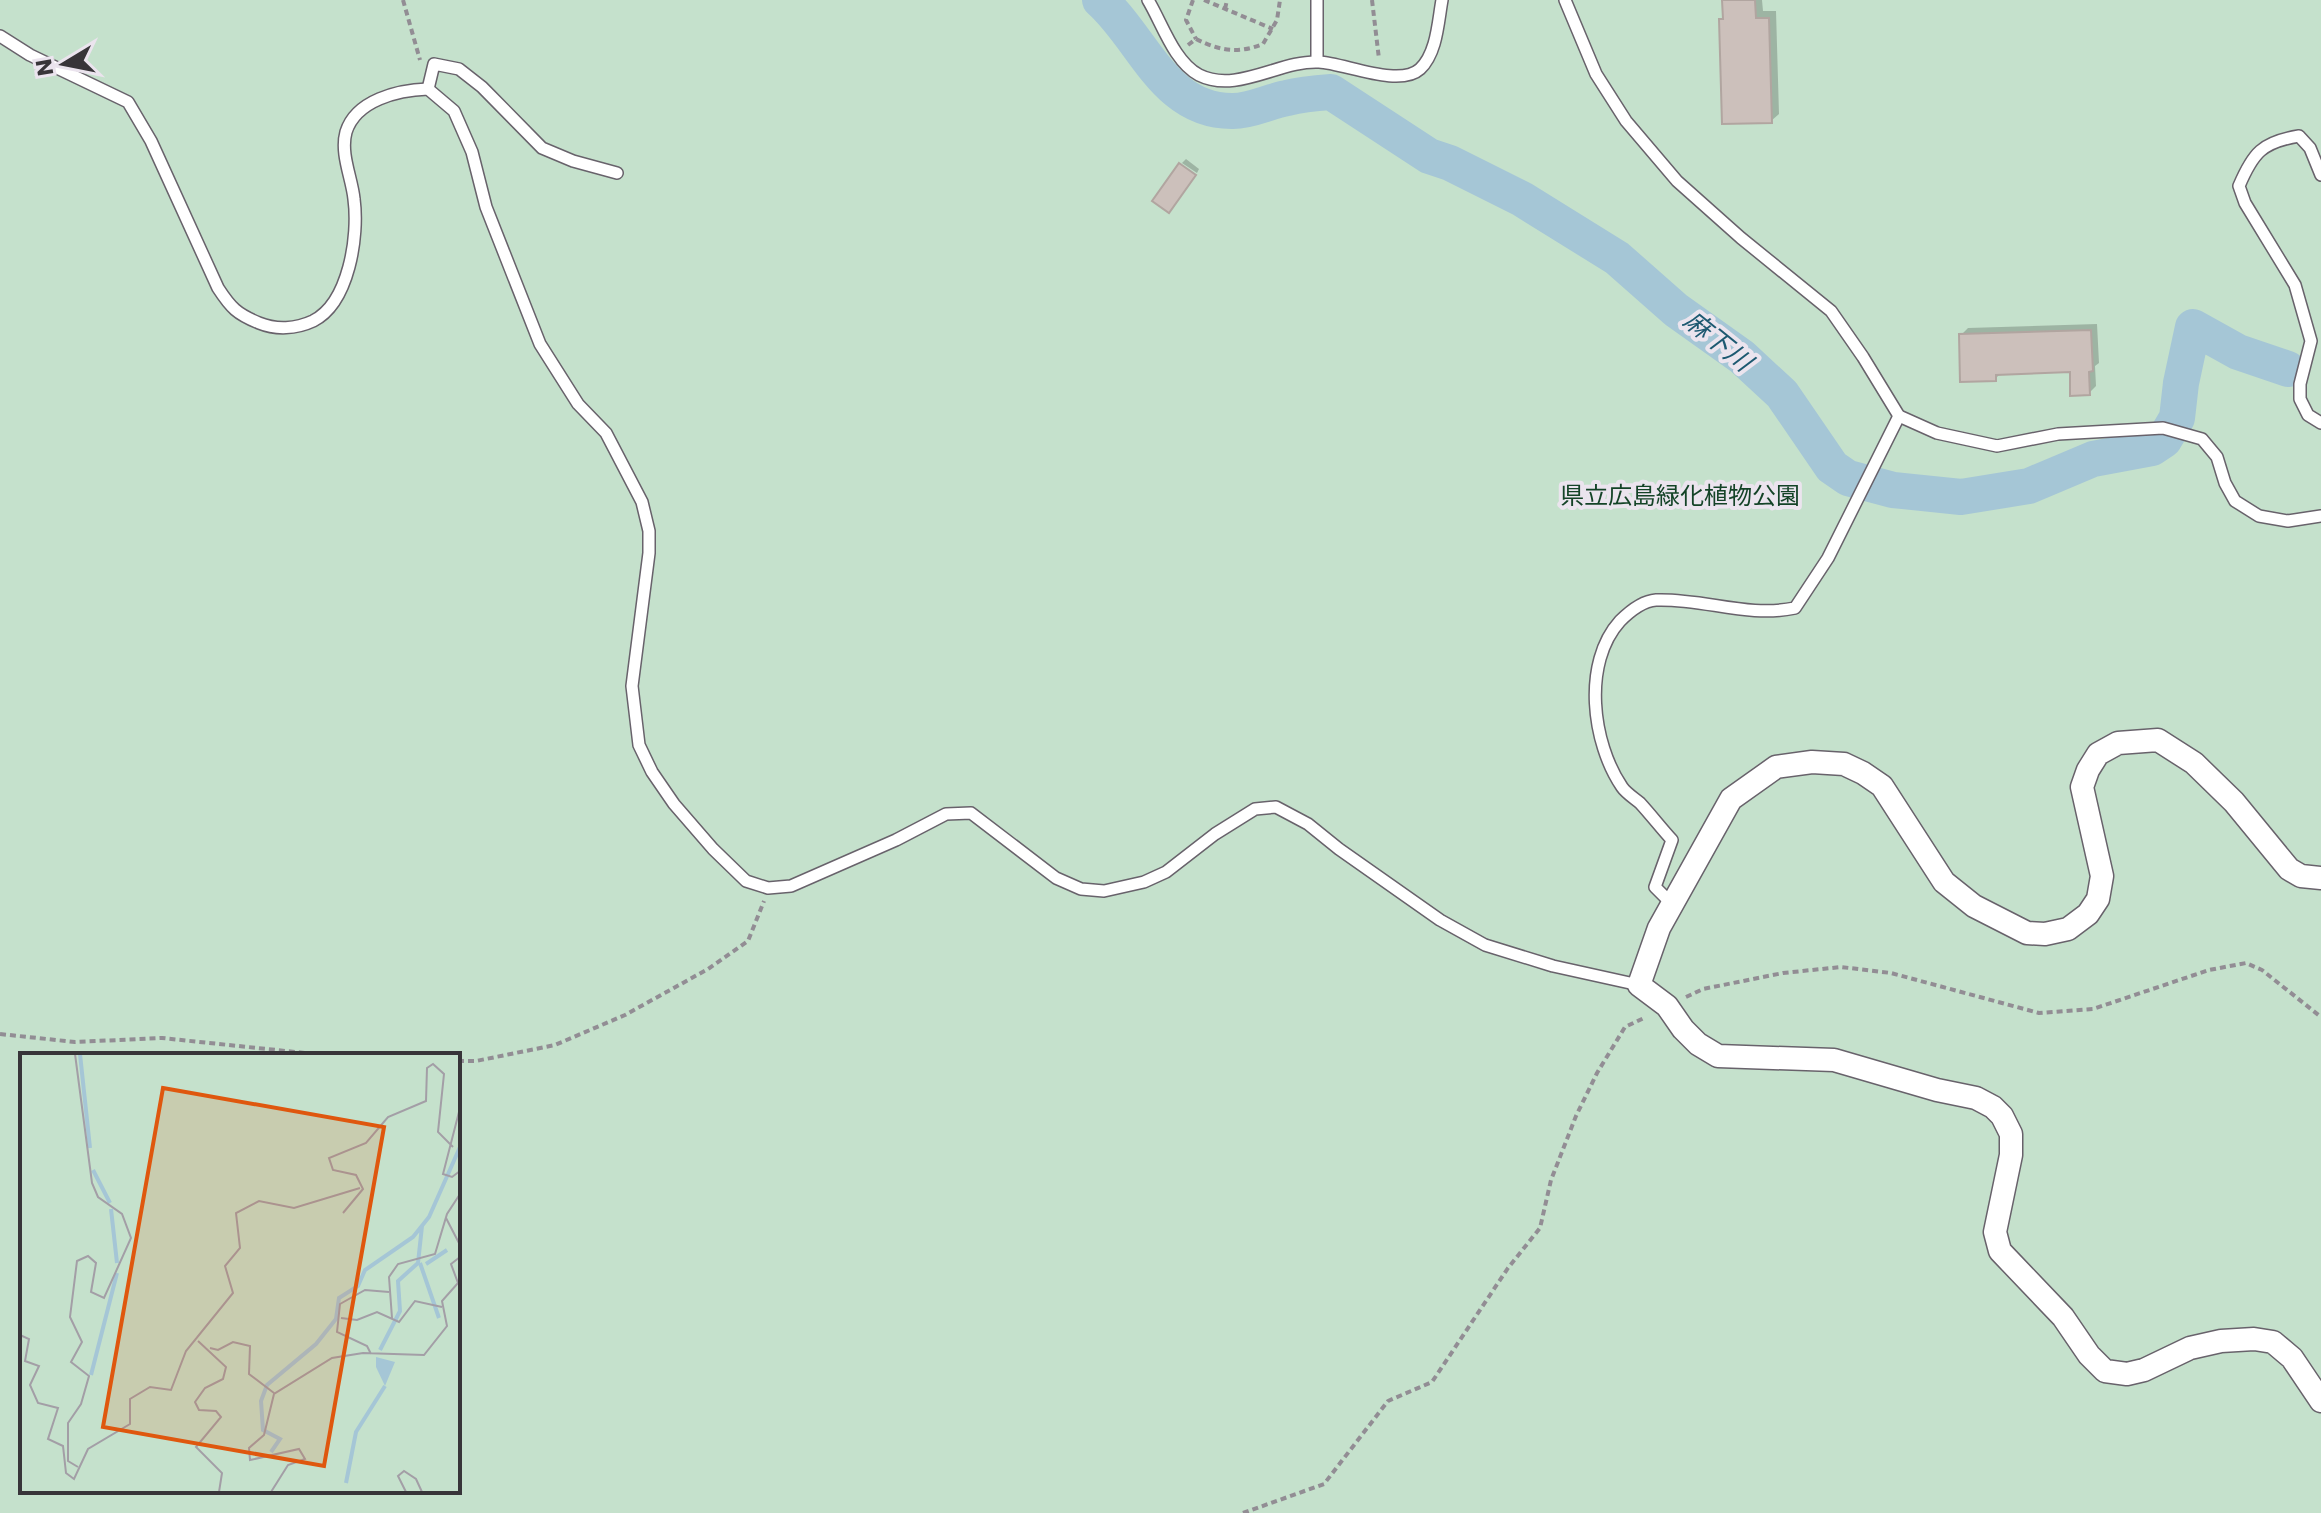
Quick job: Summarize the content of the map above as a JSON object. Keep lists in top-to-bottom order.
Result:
{
  "water": ["麻下川"],
  "parks": ["県立広島緑化植物公園"],
  "north": "left"
}
